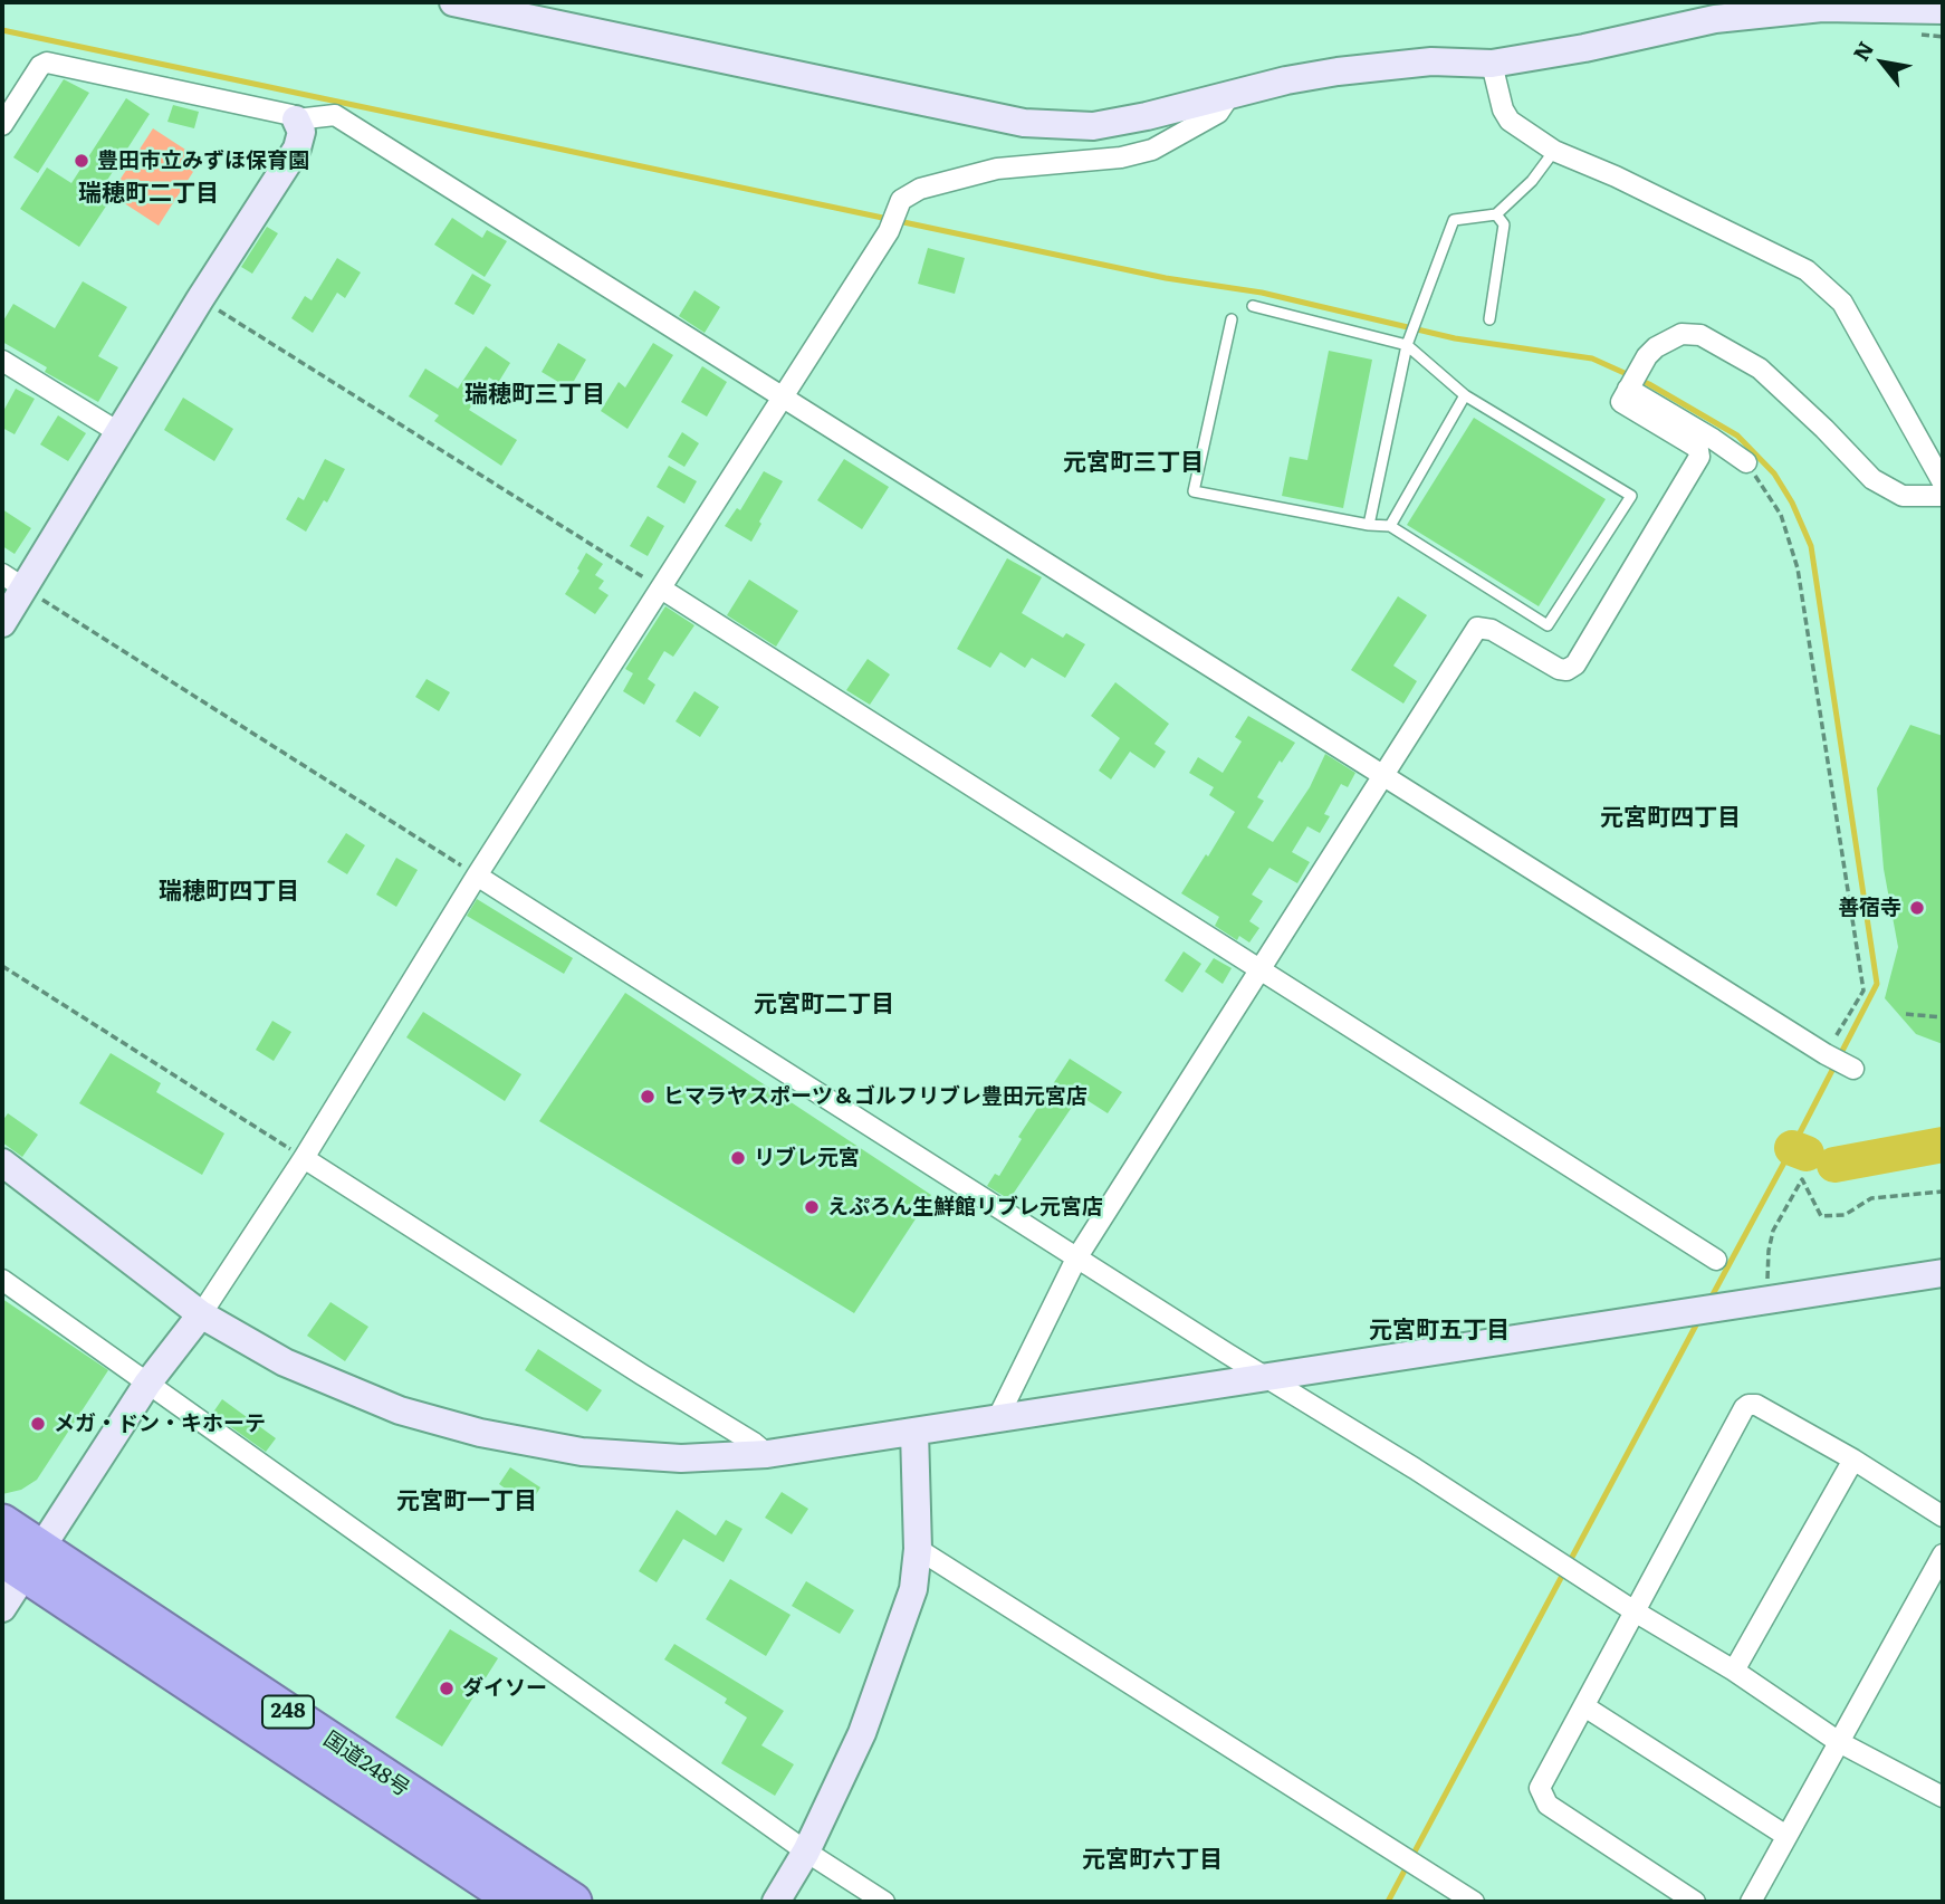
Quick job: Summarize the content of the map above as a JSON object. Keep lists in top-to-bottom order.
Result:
{
  "streets": {
    "highway": ["248", "国道248号"]
  },
  "districts": [
    "瑞穂町二丁目",
    "瑞穂町三丁目",
    "元宮町三丁目",
    "元宮町四丁目",
    "瑞穂町四丁目",
    "元宮町二丁目",
    "元宮町五丁目",
    "元宮町一丁目",
    "元宮町六丁目"
  ],
  "places": [
    "豊田市立みずほ保育園",
    "善宿寺",
    "ヒマラヤスポーツ＆ゴルフリブレ豊田元宮店",
    "リブレ元宮",
    "えぷろん生鮮館リブレ元宮店",
    "メガ・ドン・キホーテ",
    "ダイソー"
  ],
  "north": "top left"
}
